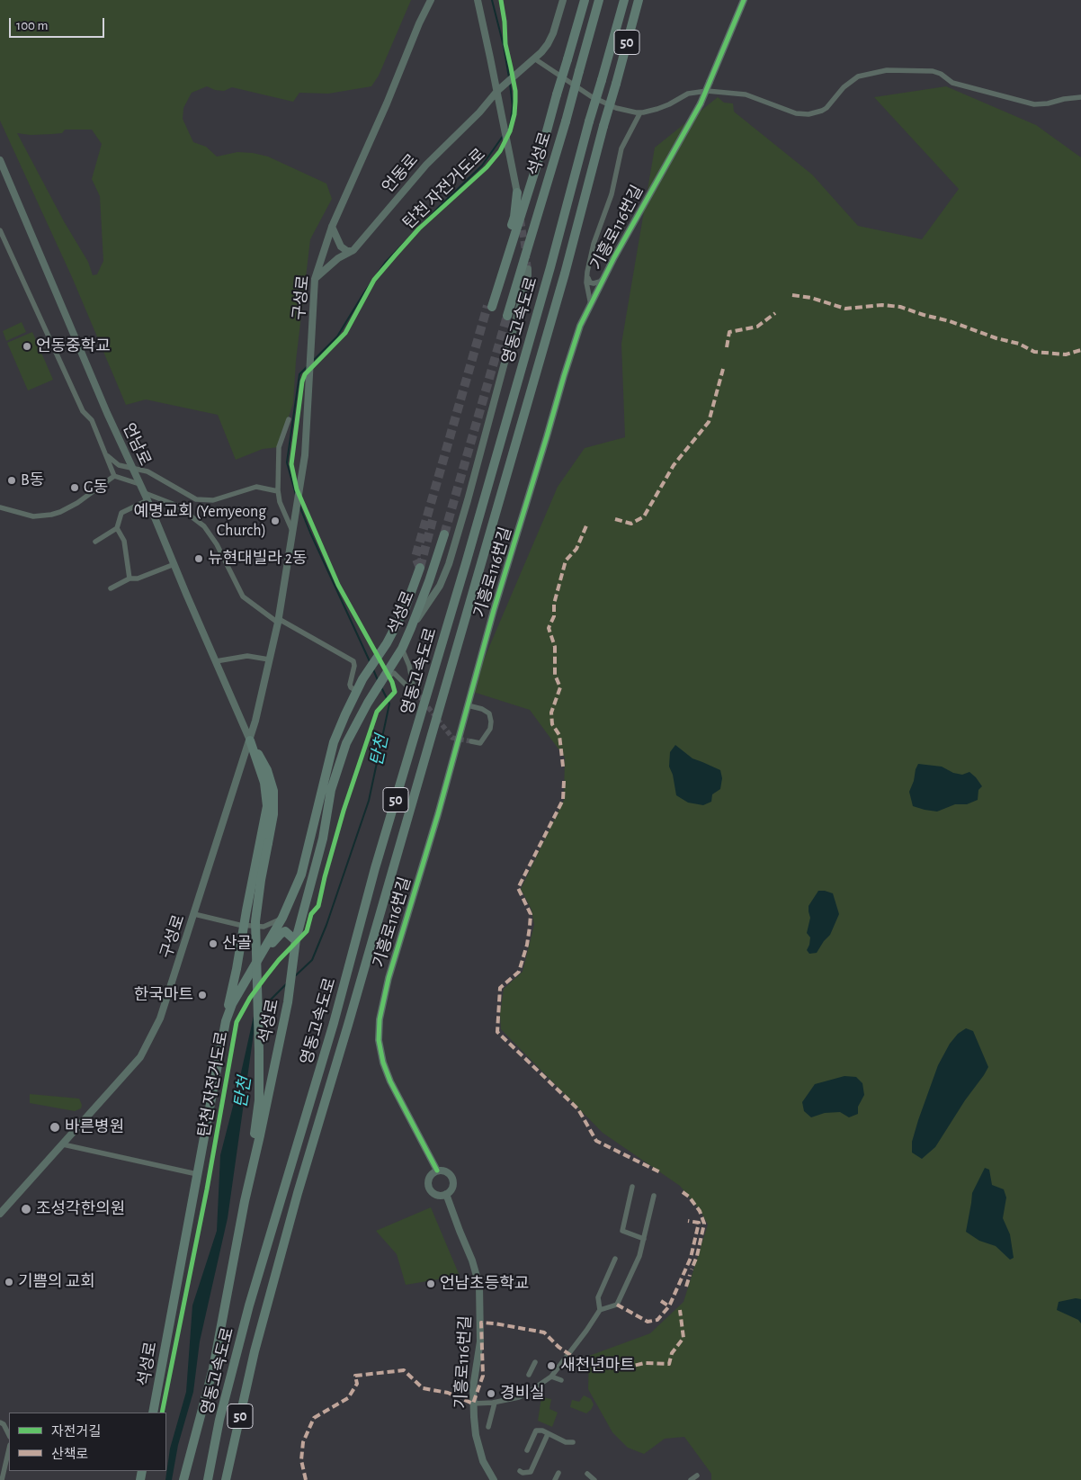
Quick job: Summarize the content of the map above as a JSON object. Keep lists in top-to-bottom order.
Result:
{
  "streets": {
    "highway": ["50", "석성로", "영동고속도로"],
    "main road": [
      "언동로",
      "기흥로116번길",
      "구성로",
      "언남로"
    ],
    "cycle path": ["탄천 자전거도로"]
  },
  "crossings": [
    ["언동로", "구성로"],
    ["구성로", "언남로"]
  ],
  "water": ["탄천"],
  "places": [
    "언동중학교",
    "B동",
    "G동",
    "예명교회 (Yemyeong Church)",
    "뉴현대빌라 2동",
    "산골",
    "한국마트",
    "바른병원",
    "조성각한의원",
    "기쁨의 교회",
    "언남초등학교",
    "새천년마트",
    "경비실"
  ],
  "legend": ["자전거길", "산책로"],
  "scale_bar": "100 m"
}
